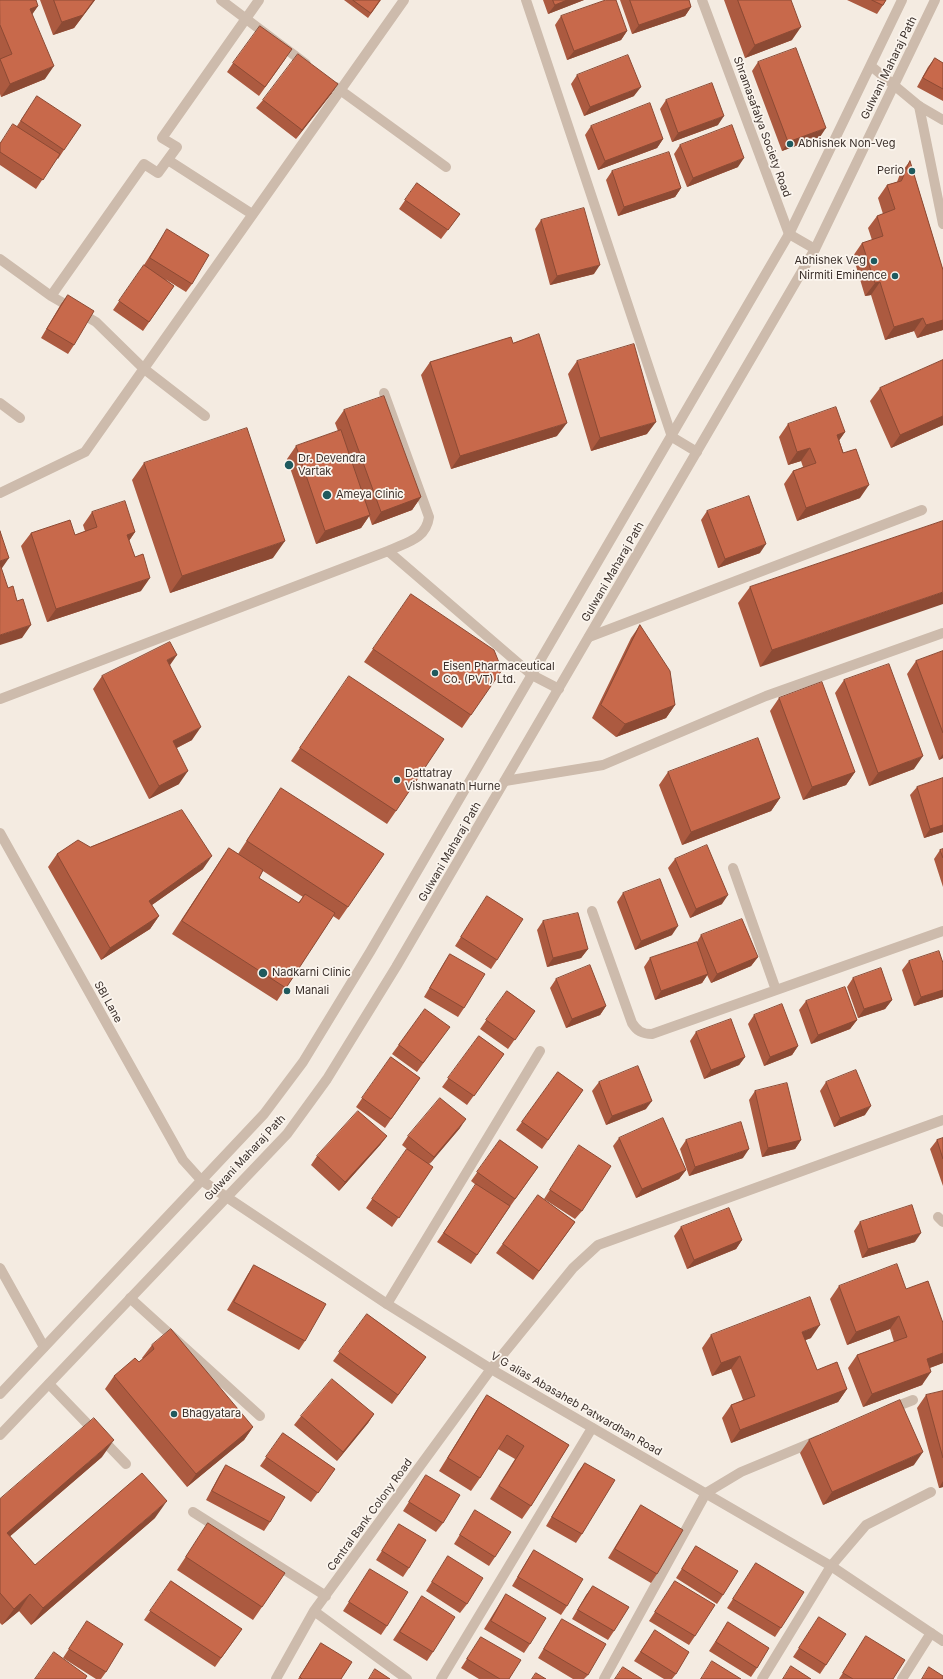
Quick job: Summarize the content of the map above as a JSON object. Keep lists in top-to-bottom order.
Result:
{
  "streets": {
    "street": [
      "Gulwani Maharaj Path",
      "Shramasafalya Society Road",
      "SBI Lane",
      "V G alias Abasaheb Patwardhan Road",
      "Central Bank Colony Road"
    ]
  },
  "crossings": [
    ["Gulwani Maharaj Path", "Shramasafalya Society Road"],
    ["Gulwani Maharaj Path", "SBI Lane"],
    ["Gulwani Maharaj Path", "V G alias Abasaheb Patwardhan Road"],
    ["SBI Lane", "V G alias Abasaheb Patwardhan Road"],
    ["V G alias Abasaheb Patwardhan Road", "Central Bank Colony Road"]
  ],
  "places": [
    "Abhishek Non-Veg",
    "Perio",
    "Abhishek Veg",
    "Nirmiti Eminence",
    "Dr. Devendra Vartak",
    "Ameya Clinic",
    "Eisen Pharmaceutical Co. (PVT) Ltd.",
    "Dattatray Vishwanath Hurne",
    "Nadkarni Clinic",
    "Manali",
    "Bhagyatara"
  ]
}
